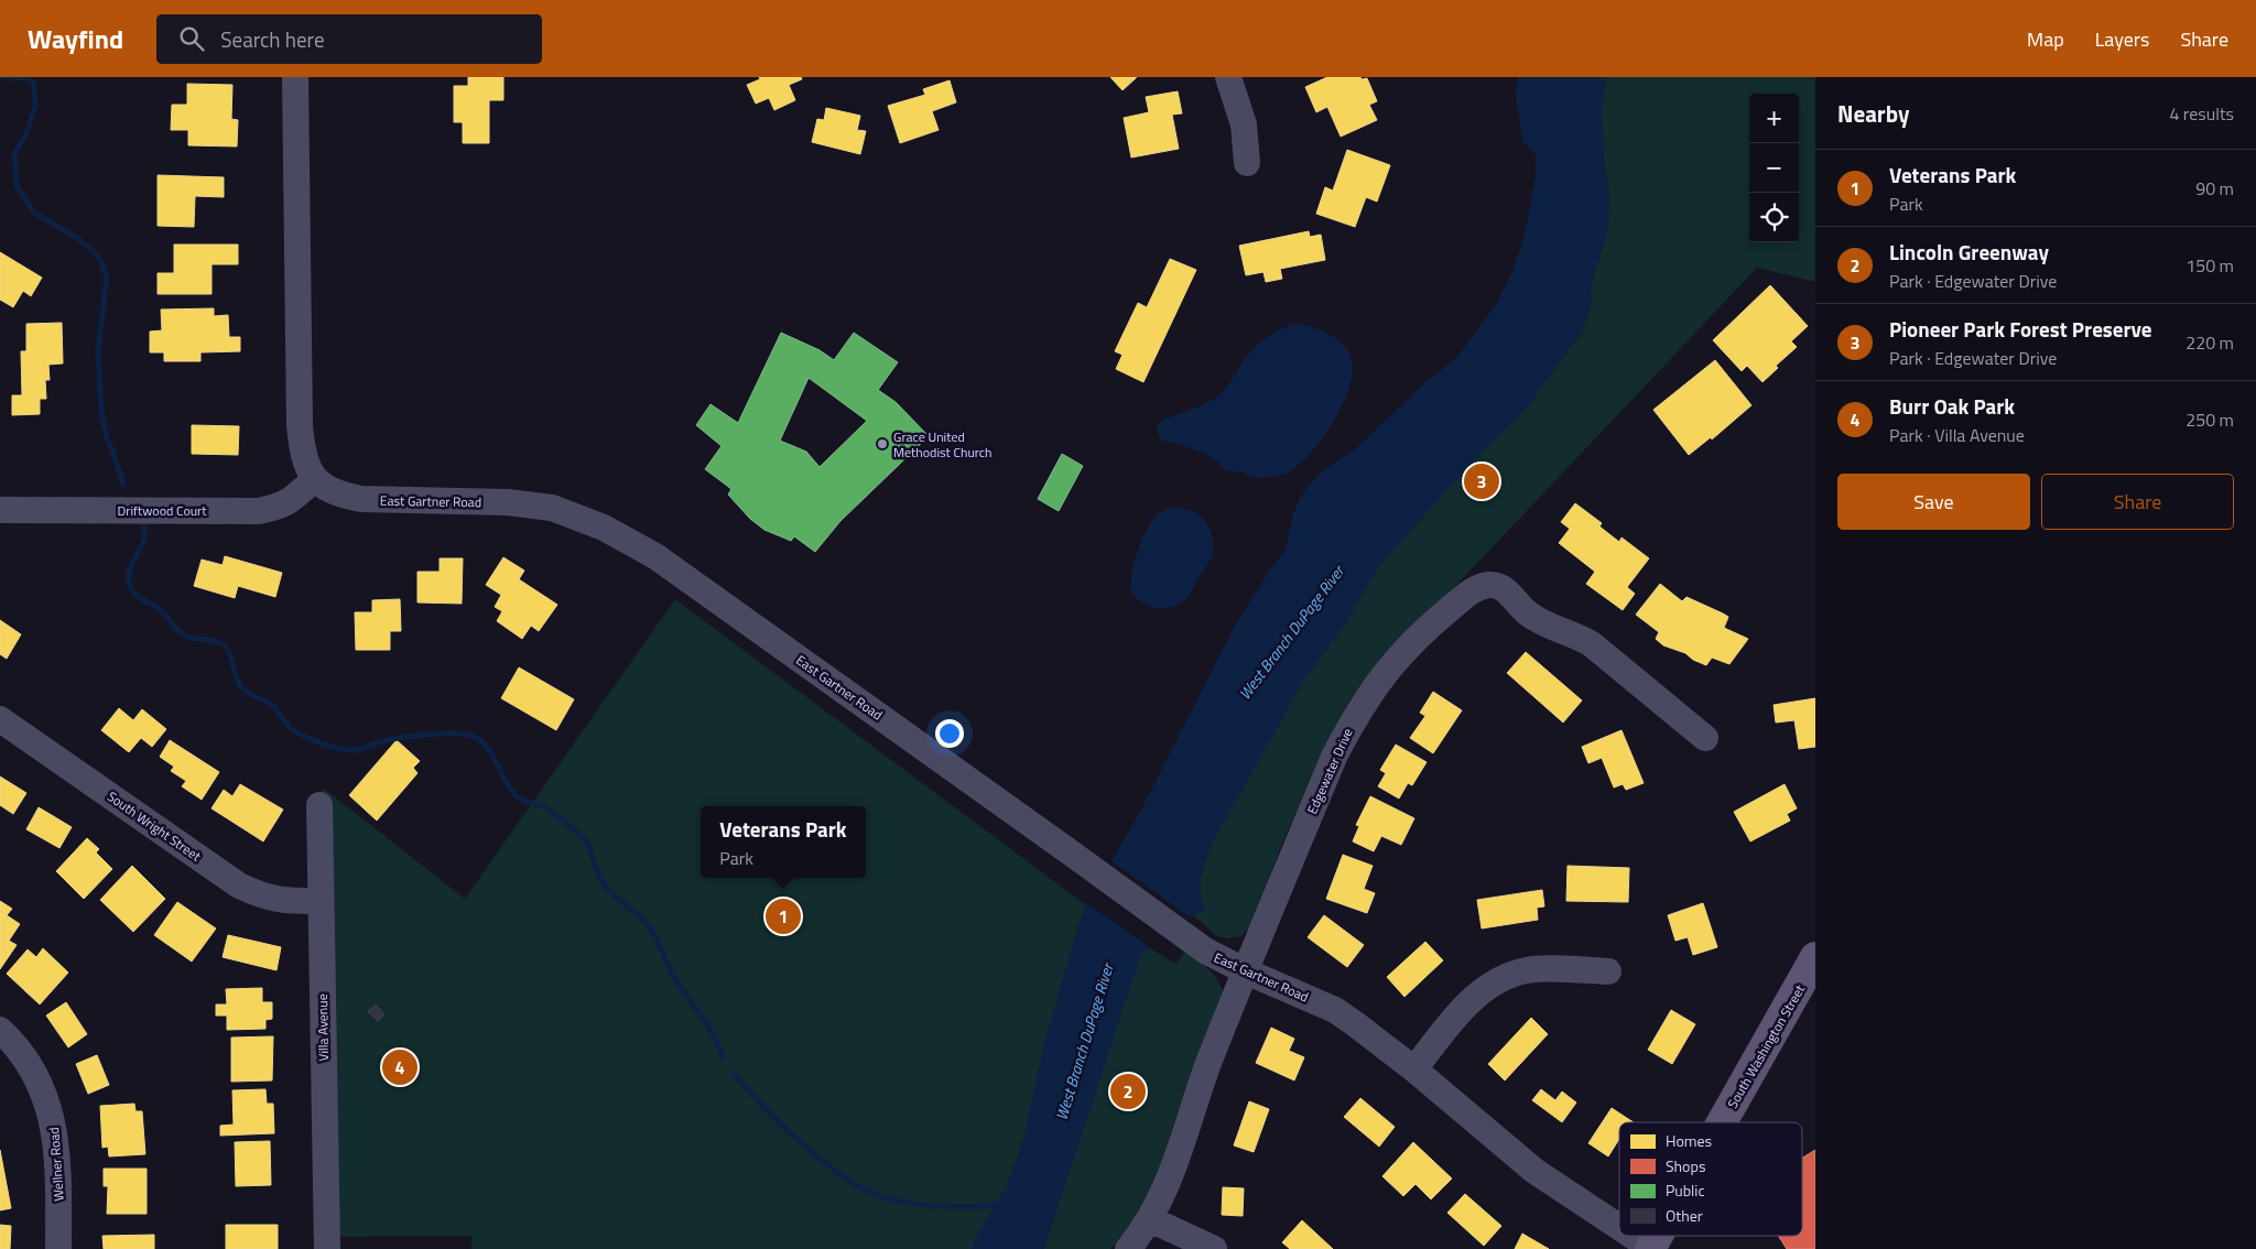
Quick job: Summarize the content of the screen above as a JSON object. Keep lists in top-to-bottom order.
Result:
{
  "streets": {
    "main road": ["South Washington Street"],
    "street": [
      "East Gartner Road",
      "Driftwood Court",
      "Edgewater Drive",
      "South Wright Street",
      "Villa Avenue",
      "Wellner Road"
    ]
  },
  "crossings": [
    ["East Gartner Road", "Driftwood Court"],
    ["East Gartner Road", "Edgewater Drive"],
    ["East Gartner Road", "South Washington Street"],
    ["South Wright Street", "Villa Avenue"]
  ],
  "water": ["West Branch DuPage River"],
  "places": ["Grace United Methodist Church"],
  "legend": [
    "Homes",
    "Shops",
    "Public",
    "Other"
  ],
  "page": {
    "header": "Wayfind",
    "search": "Search here",
    "nav": ["Map", "Layers", "Share"],
    "heading": ["Nearby", "4 results"],
    "map_buttons": ["+", "−"],
    "list": [
      {
        "mark": "1",
        "name": "Veterans Park",
        "note": "Park",
        "value": "90 m"
      },
      {
        "mark": "2",
        "name": "Lincoln Greenway",
        "note": "Park · Edgewater Drive",
        "value": "150 m"
      },
      {
        "mark": "3",
        "name": "Pioneer Park Forest Preserve",
        "note": "Park · Edgewater Drive",
        "value": "220 m"
      },
      {
        "mark": "4",
        "name": "Burr Oak Park",
        "note": "Park · Villa Avenue",
        "value": "250 m"
      }
    ],
    "buttons": ["Save", "Share"],
    "pins": [
      "3",
      "1",
      "4",
      "2"
    ],
    "popup": ["Veterans Park", "Park"]
  }
}
